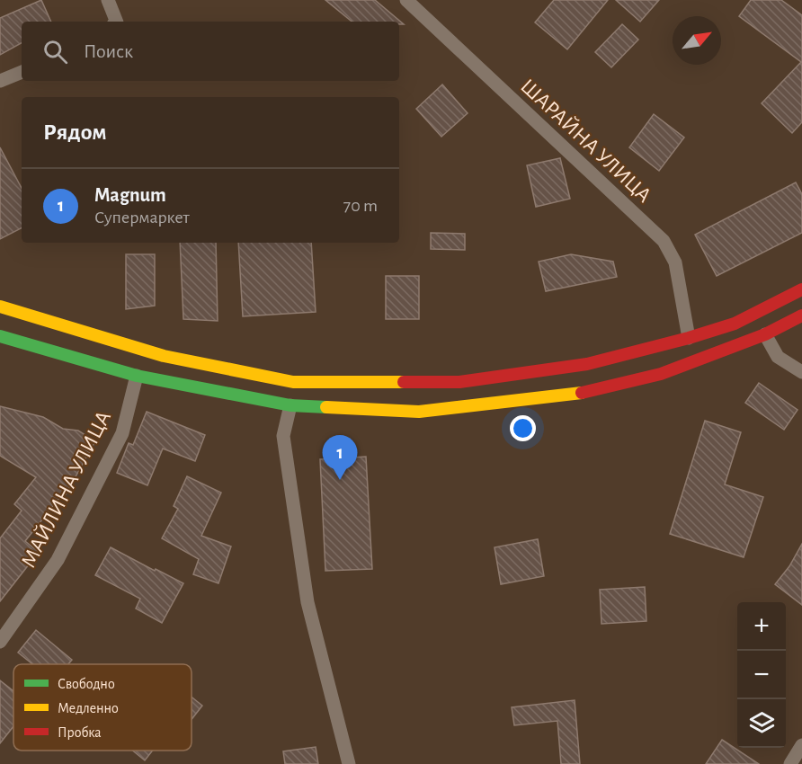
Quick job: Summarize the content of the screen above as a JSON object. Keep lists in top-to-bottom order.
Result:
{
  "streets": {
    "street": ["ШАРАЙНА УЛИЦА", "МАЙЛИНА УЛИЦА"]
  },
  "legend": ["Свободно", "Медленно", "Пробка"],
  "north": "top right",
  "page": {
    "search": "Поиск",
    "heading": "Рядом",
    "list": [
      {
        "mark": "1",
        "name": "Magnum",
        "note": "Супермаркет",
        "value": "70 m"
      }
    ],
    "pins": "1",
    "map_buttons": ["+", "−"]
  }
}
